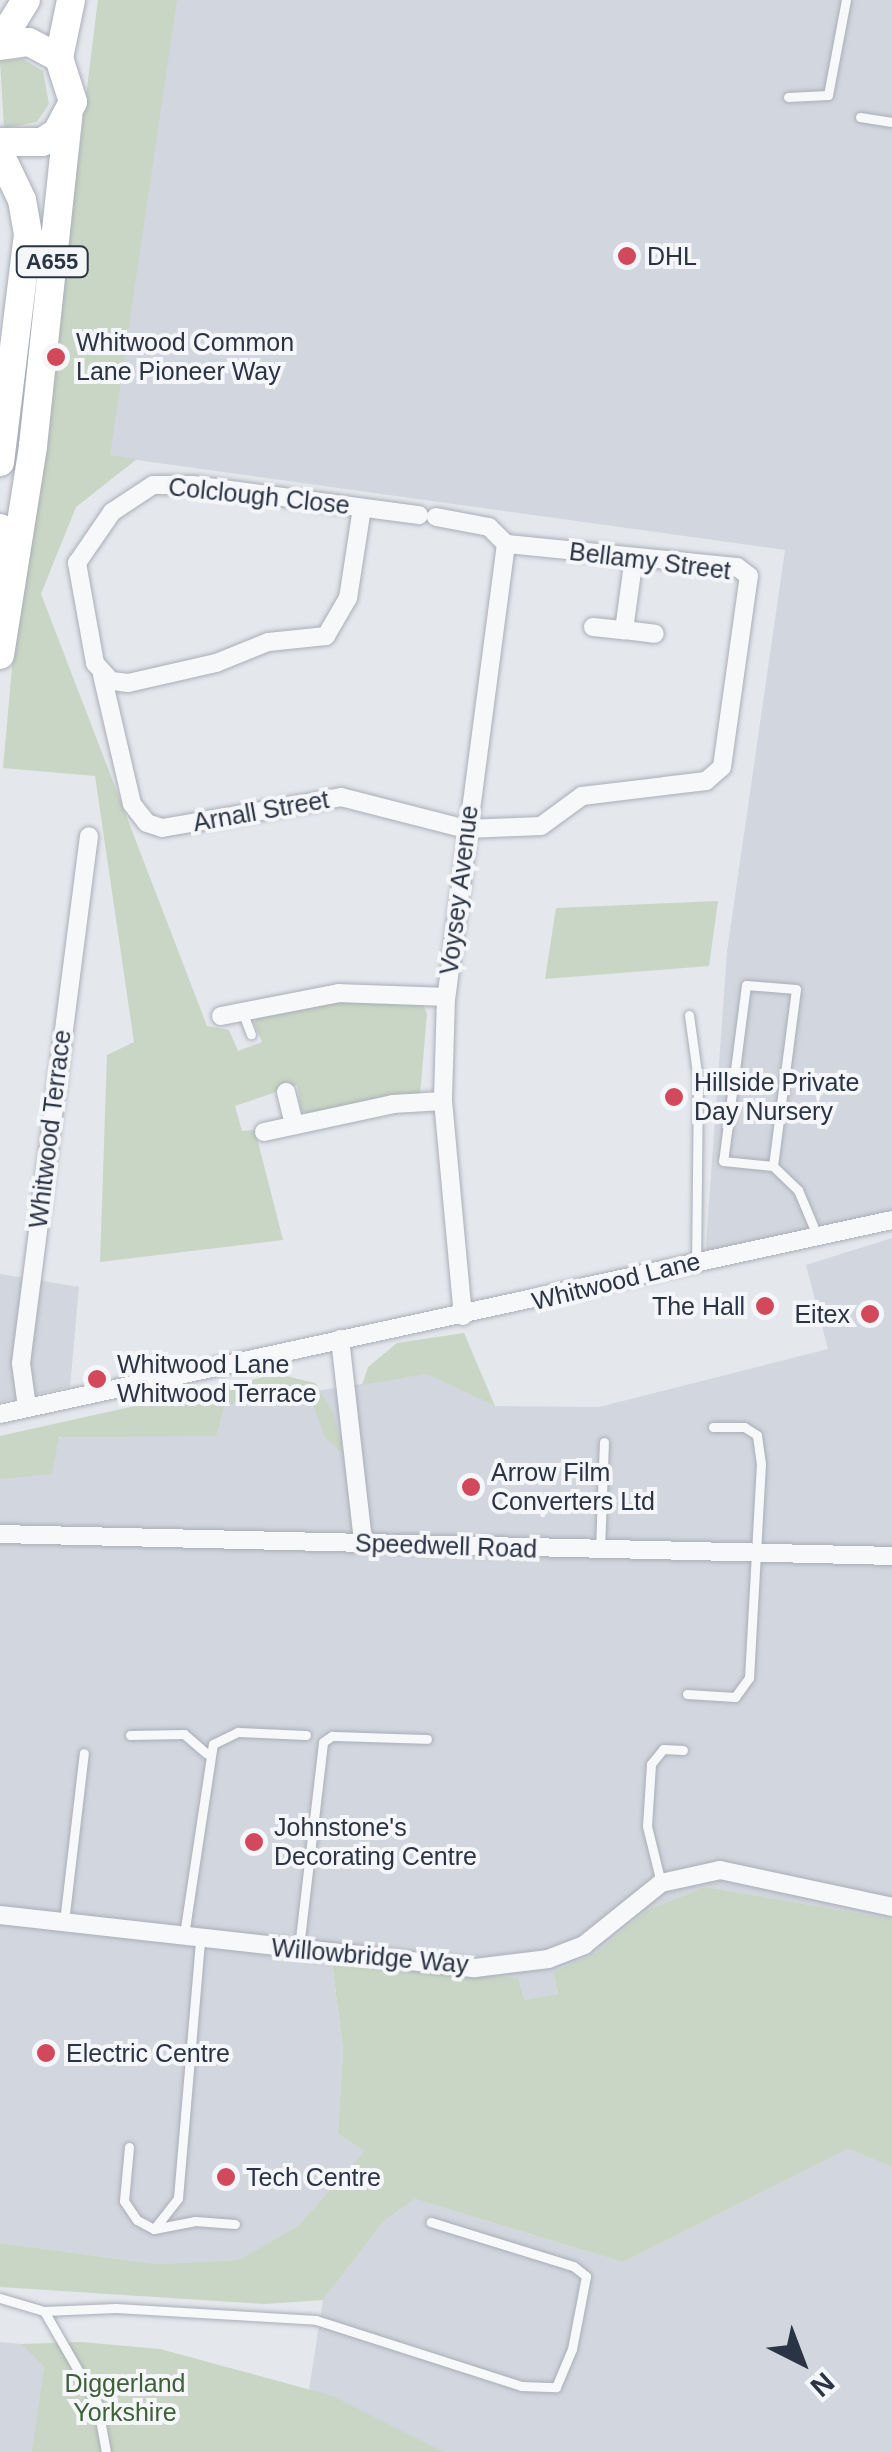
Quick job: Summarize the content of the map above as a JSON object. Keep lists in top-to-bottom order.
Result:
{
  "streets": {
    "main road": ["A655"],
    "street": [
      "Colclough Close",
      "Bellamy Street",
      "Arnall Street",
      "Voysey Avenue",
      "Whitwood Terrace",
      "Whitwood Lane",
      "Speedwell Road",
      "Willowbridge Way"
    ]
  },
  "crossings": [
    ["Colclough Close", "Bellamy Street"],
    ["Colclough Close", "Arnall Street"],
    ["Colclough Close", "Voysey Avenue"],
    ["Bellamy Street", "Arnall Street"],
    ["Bellamy Street", "Voysey Avenue"],
    ["Arnall Street", "Voysey Avenue"],
    ["Voysey Avenue", "Whitwood Lane"],
    ["Whitwood Terrace", "Whitwood Lane"]
  ],
  "parks": ["Diggerland Yorkshire"],
  "places": [
    "DHL",
    "Whitwood Common Lane Pioneer Way",
    "Hillside Private Day Nursery",
    "The Hall",
    "Eitex",
    "Whitwood Lane Whitwood Terrace",
    "Arrow Film Converters Ltd",
    "Johnstone's Decorating Centre",
    "Electric Centre",
    "Tech Centre"
  ],
  "north": "bottom right"
}
